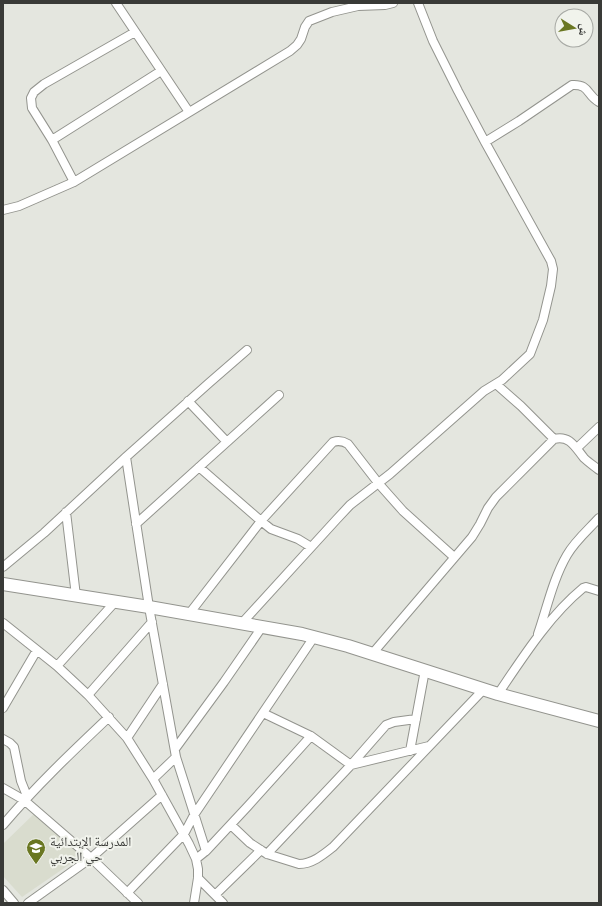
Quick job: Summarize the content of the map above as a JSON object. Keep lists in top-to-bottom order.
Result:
{
  "places": {
    "school or university": ["المدرسة الإبتدائية حي الجربي"]
  },
  "north": "right"
}
